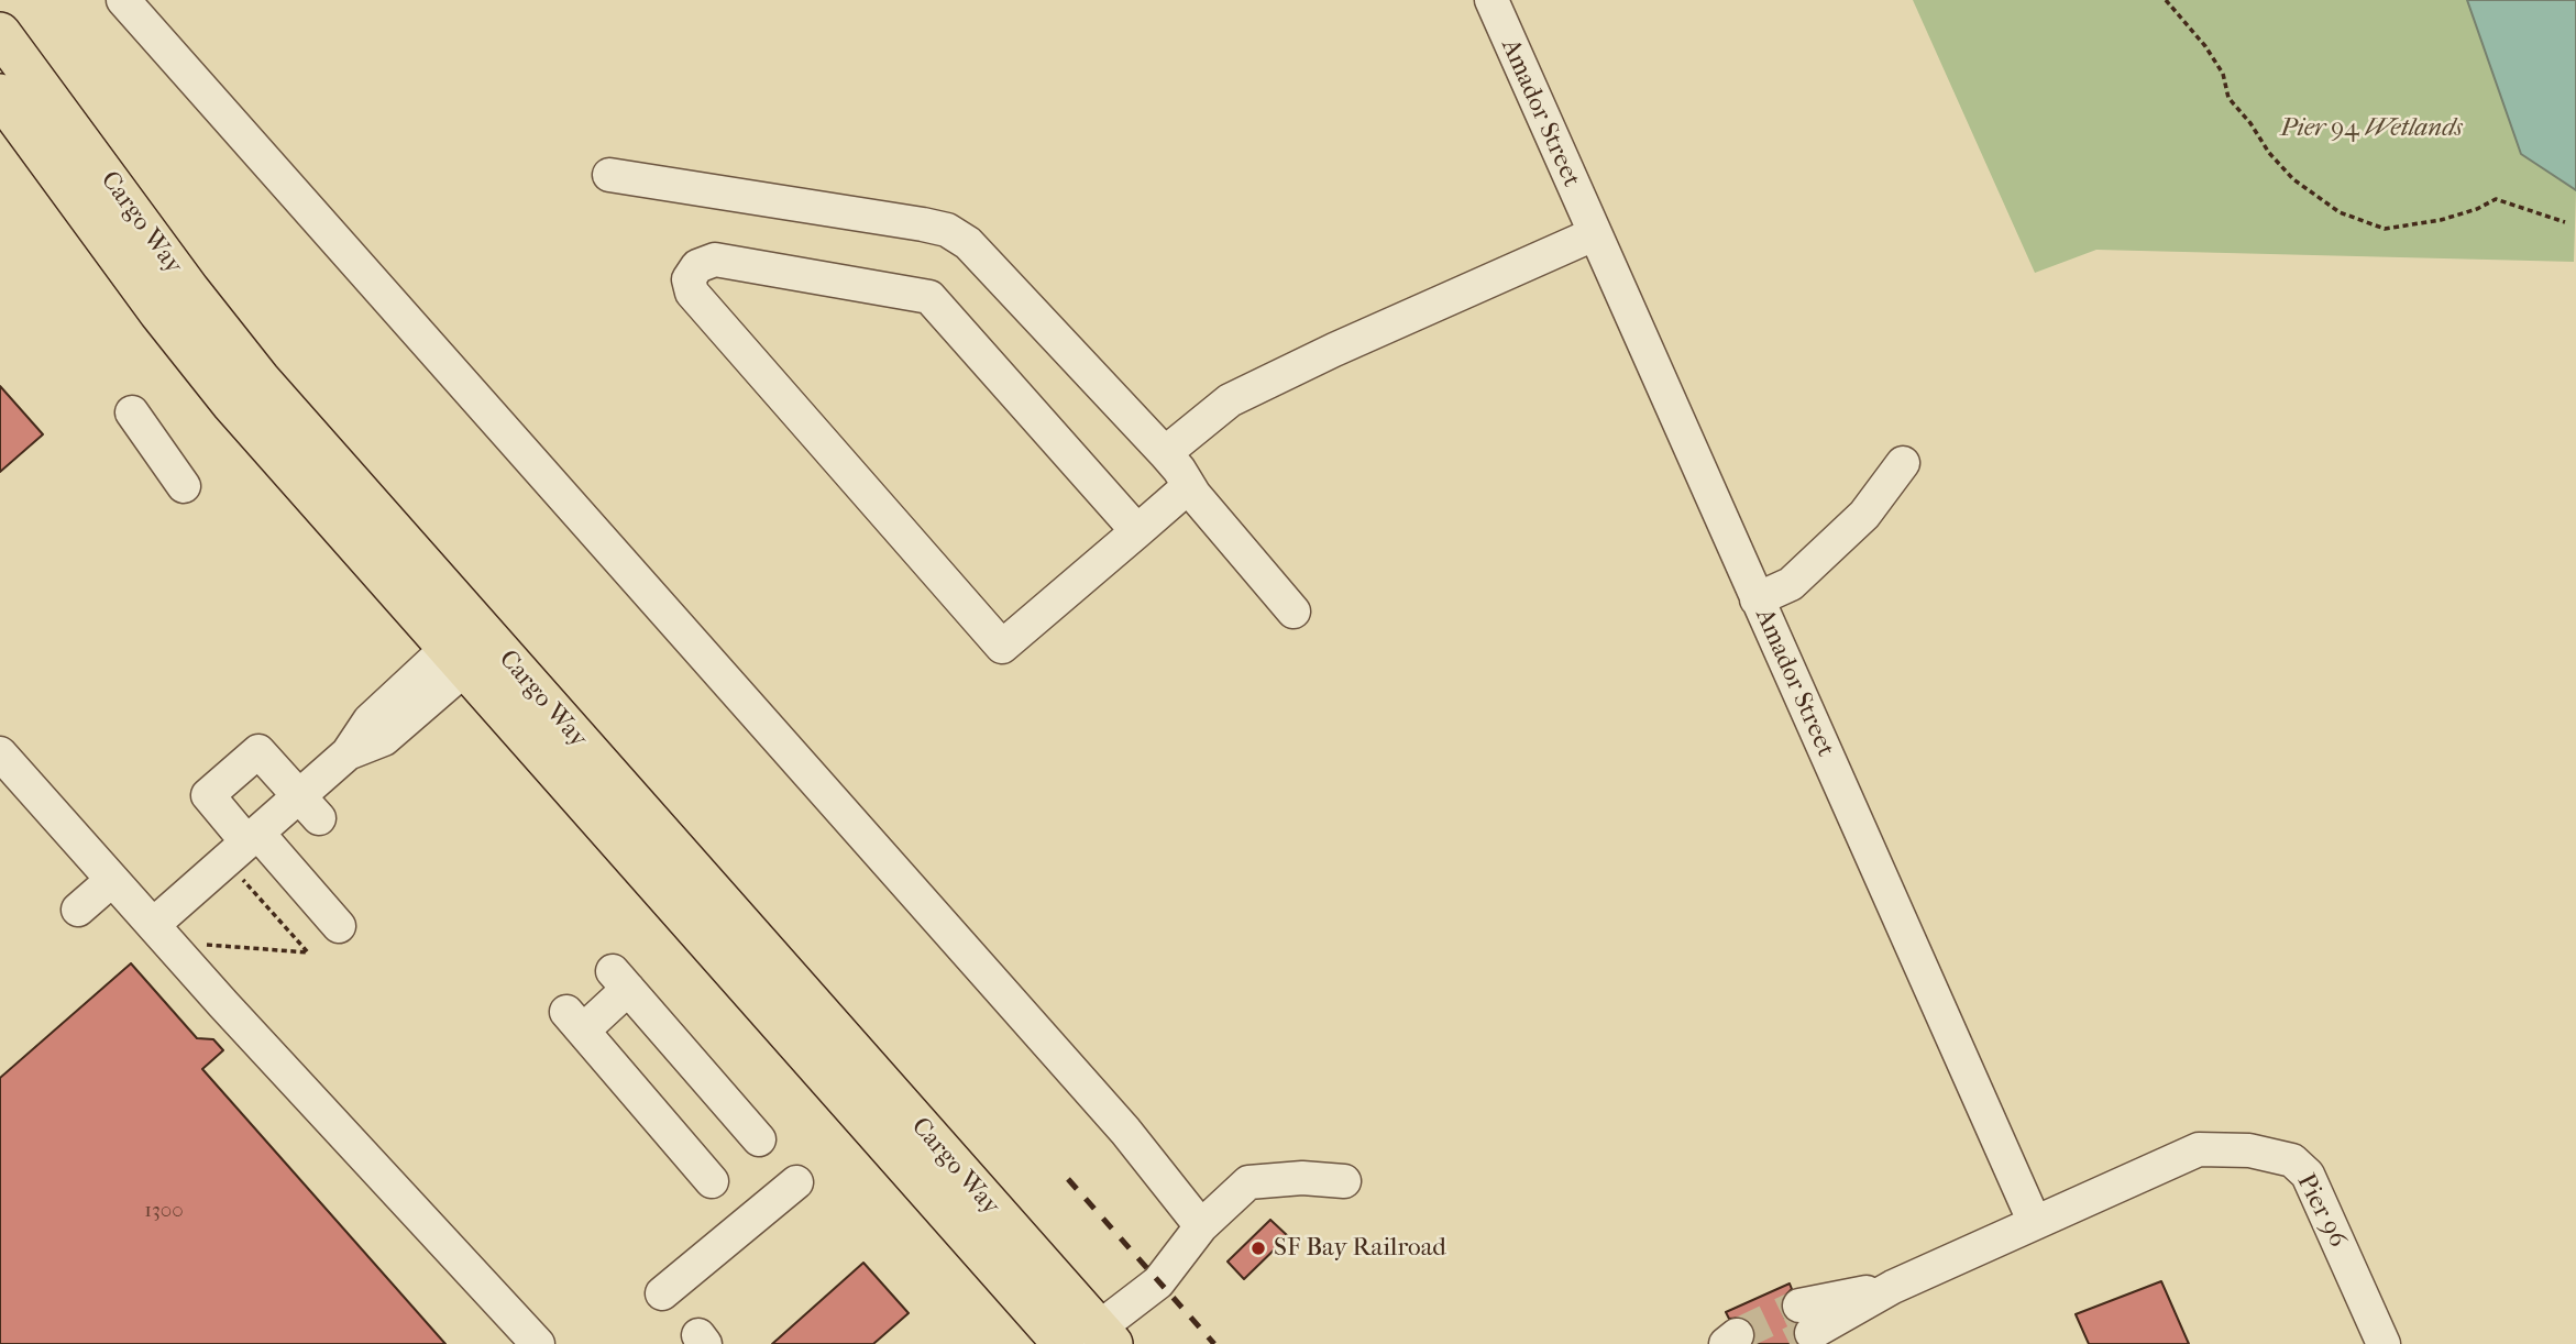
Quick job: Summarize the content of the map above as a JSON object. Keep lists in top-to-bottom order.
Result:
{
  "streets": {
    "main road": ["Cargo Way"],
    "street": ["Amador Street", "Pier 96"]
  },
  "crossings": [
    ["Amador Street", "Pier 96"]
  ],
  "parks": ["Pier 94 Wetlands"],
  "places": ["SF Bay Railroad"],
  "house_numbers": ["1300"]
}
